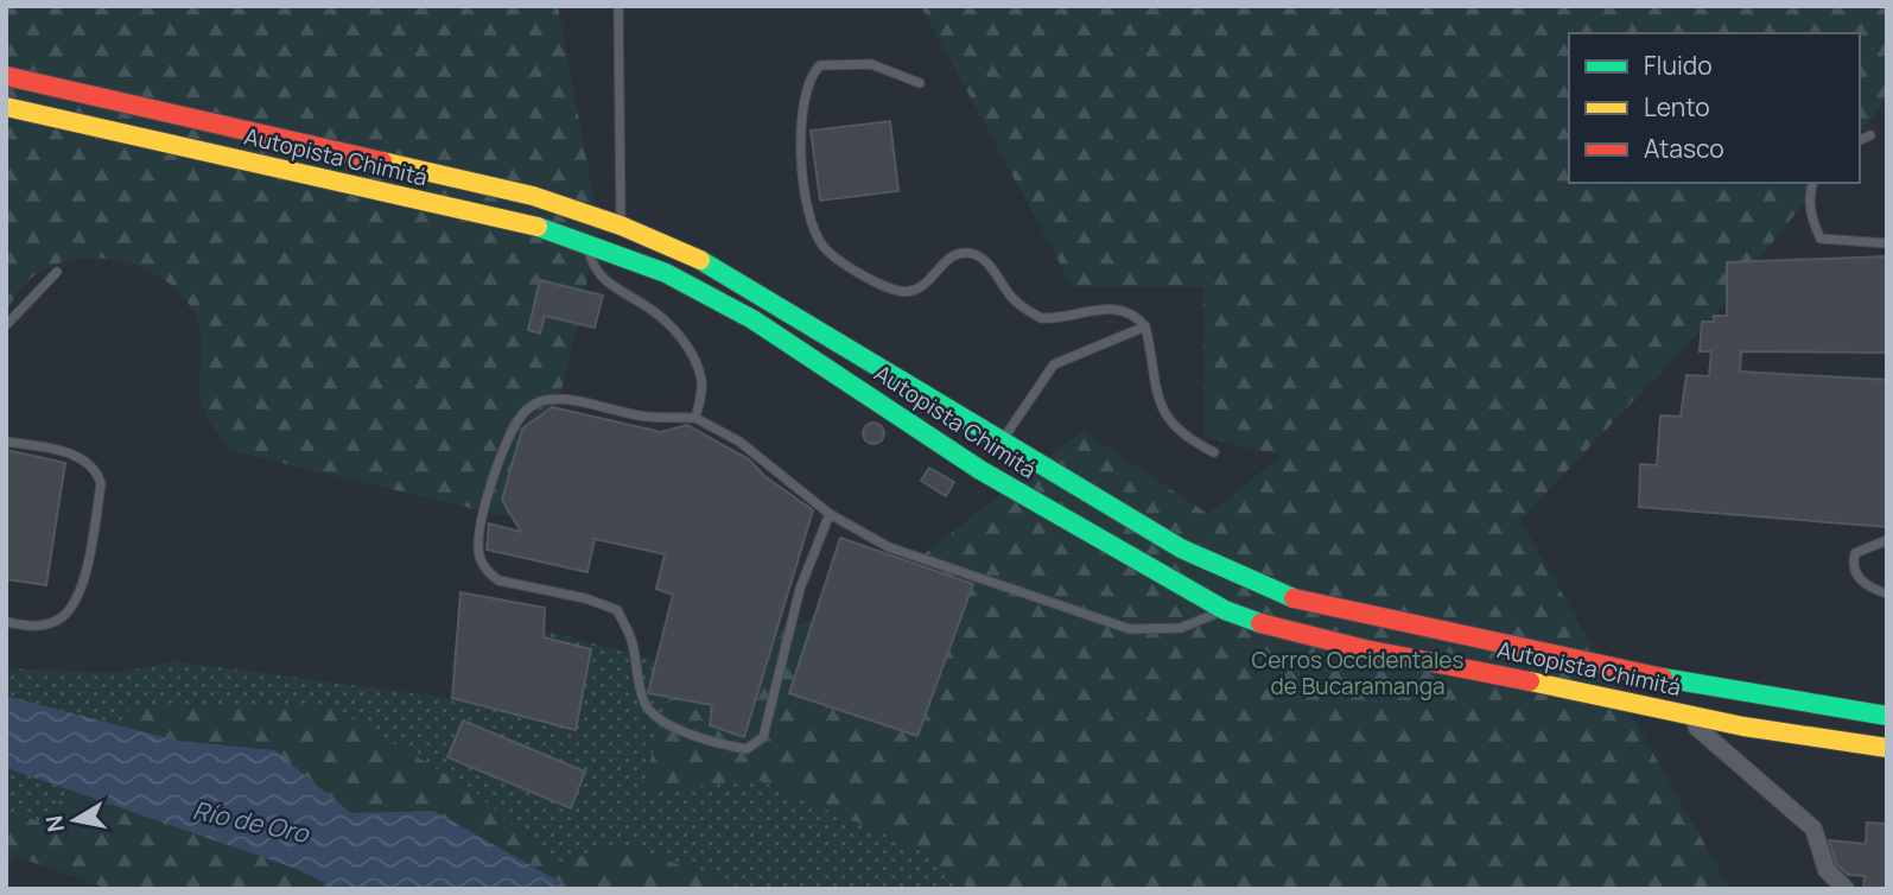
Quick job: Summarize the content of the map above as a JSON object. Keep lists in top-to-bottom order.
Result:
{
  "streets": {
    "highway": ["Autopista Chimitá"]
  },
  "water": ["Río de Oro"],
  "parks": ["Cerros Occidentales de Bucaramanga"],
  "legend": ["Fluido", "Lento", "Atasco"],
  "north": "left"
}
